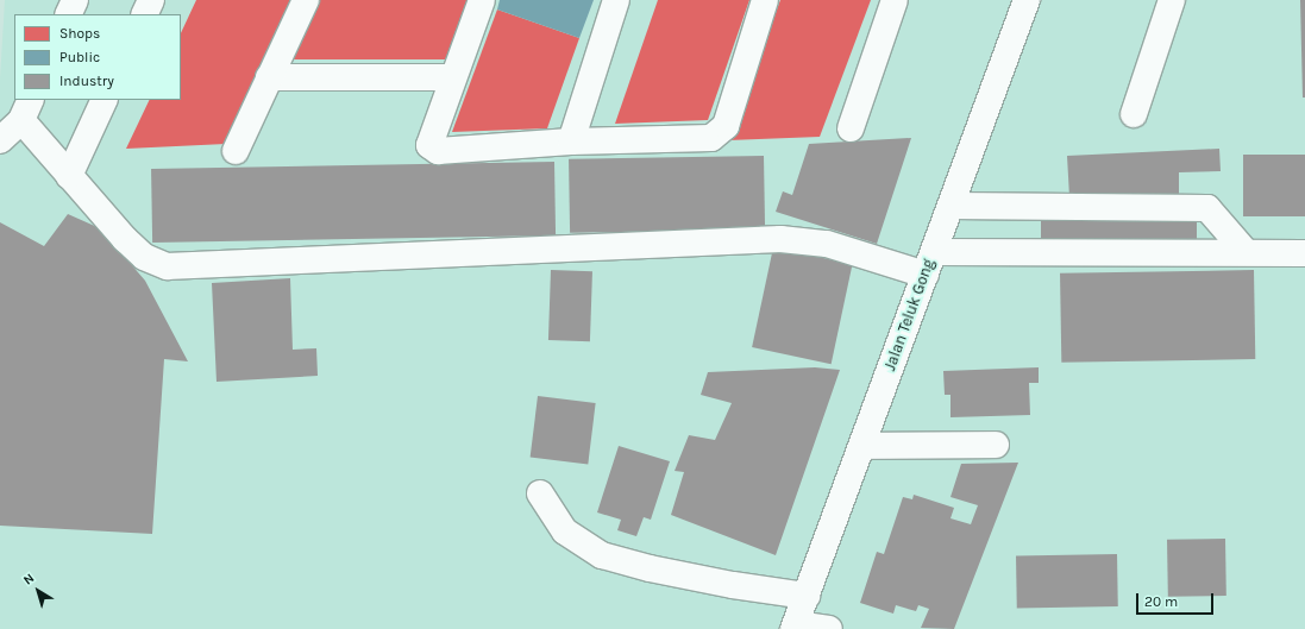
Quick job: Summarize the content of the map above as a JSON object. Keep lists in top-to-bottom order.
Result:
{
  "streets": {
    "street": ["Jalan Teluk Gong"]
  },
  "legend": ["Shops", "Public", "Industry"],
  "scale_bar": "20 m",
  "north": "top left"
}
